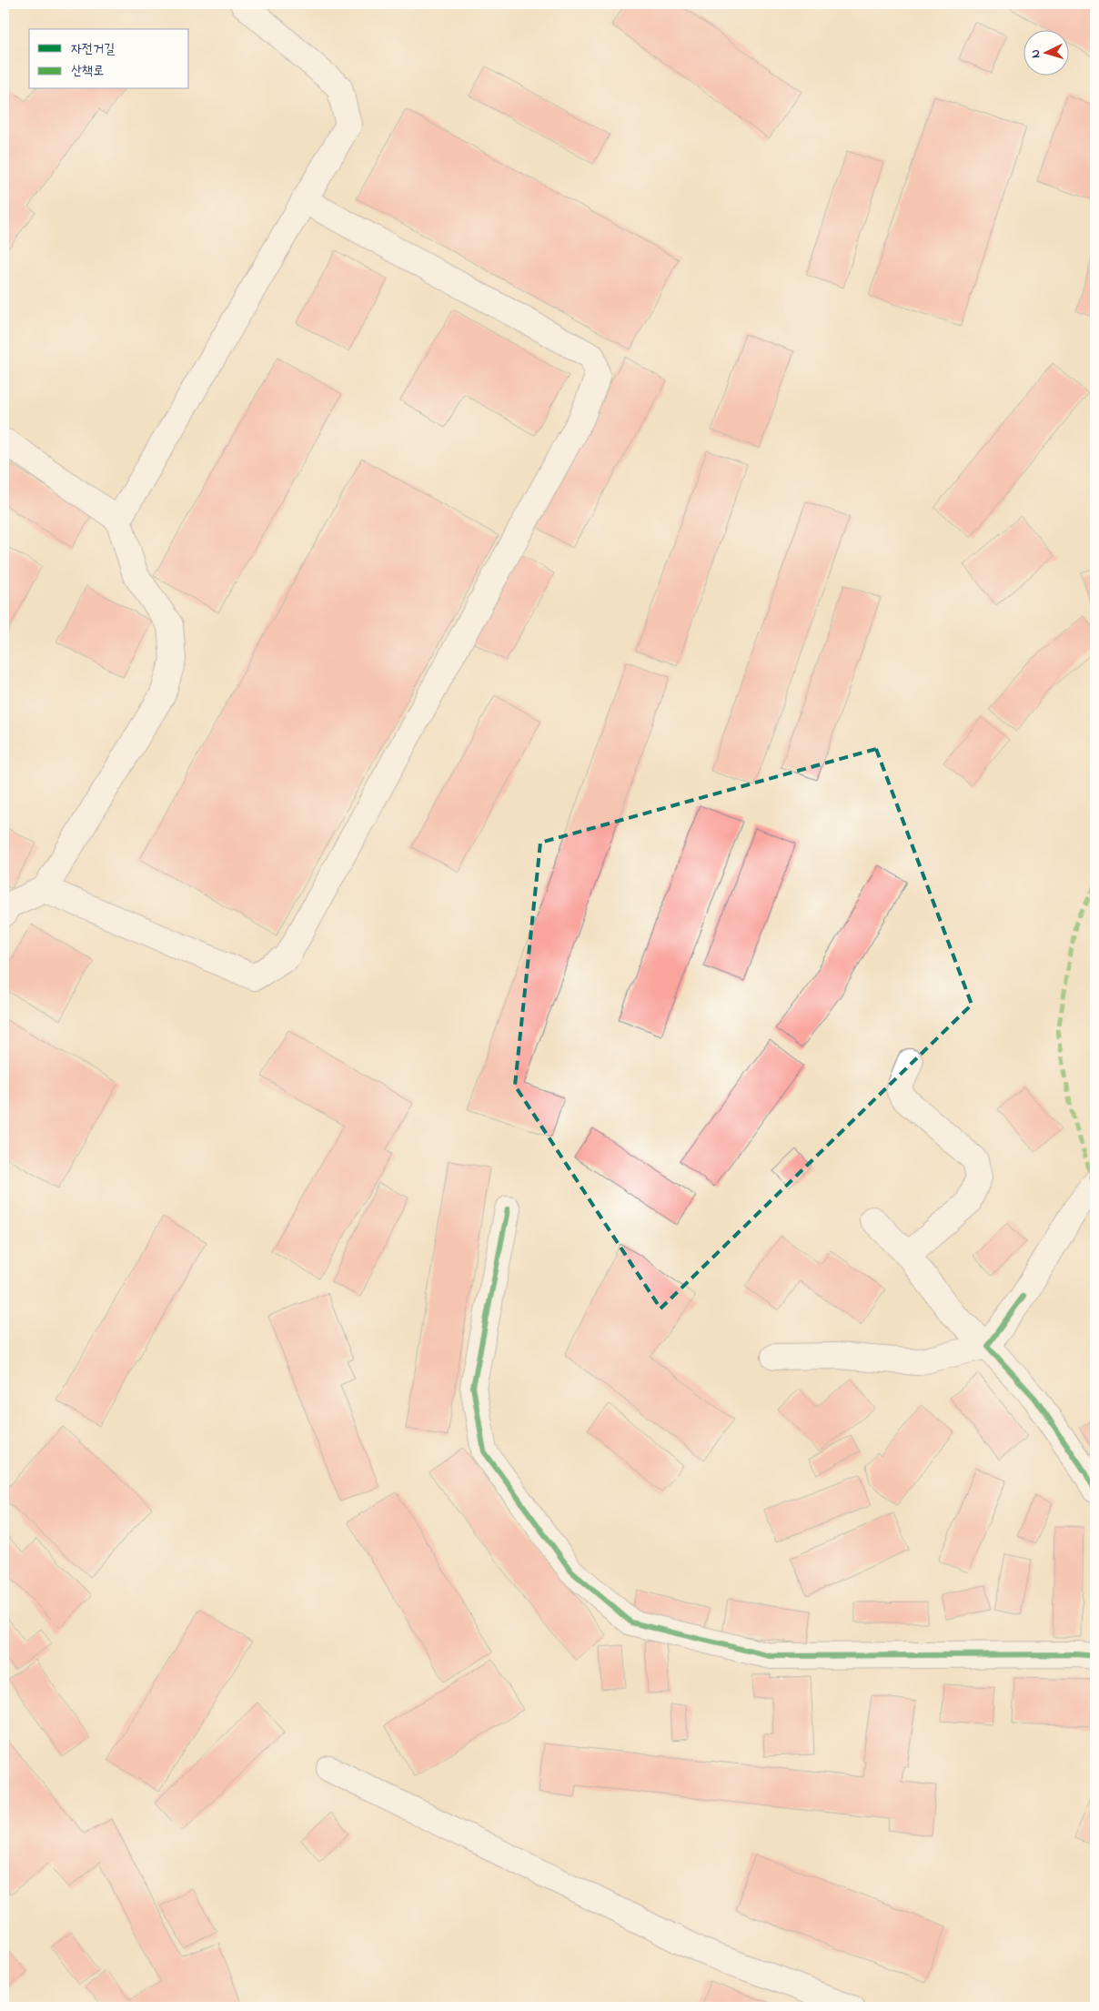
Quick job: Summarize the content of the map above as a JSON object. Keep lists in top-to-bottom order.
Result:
{
  "legend": ["자전거길", "산책로"],
  "north": "left"
}
